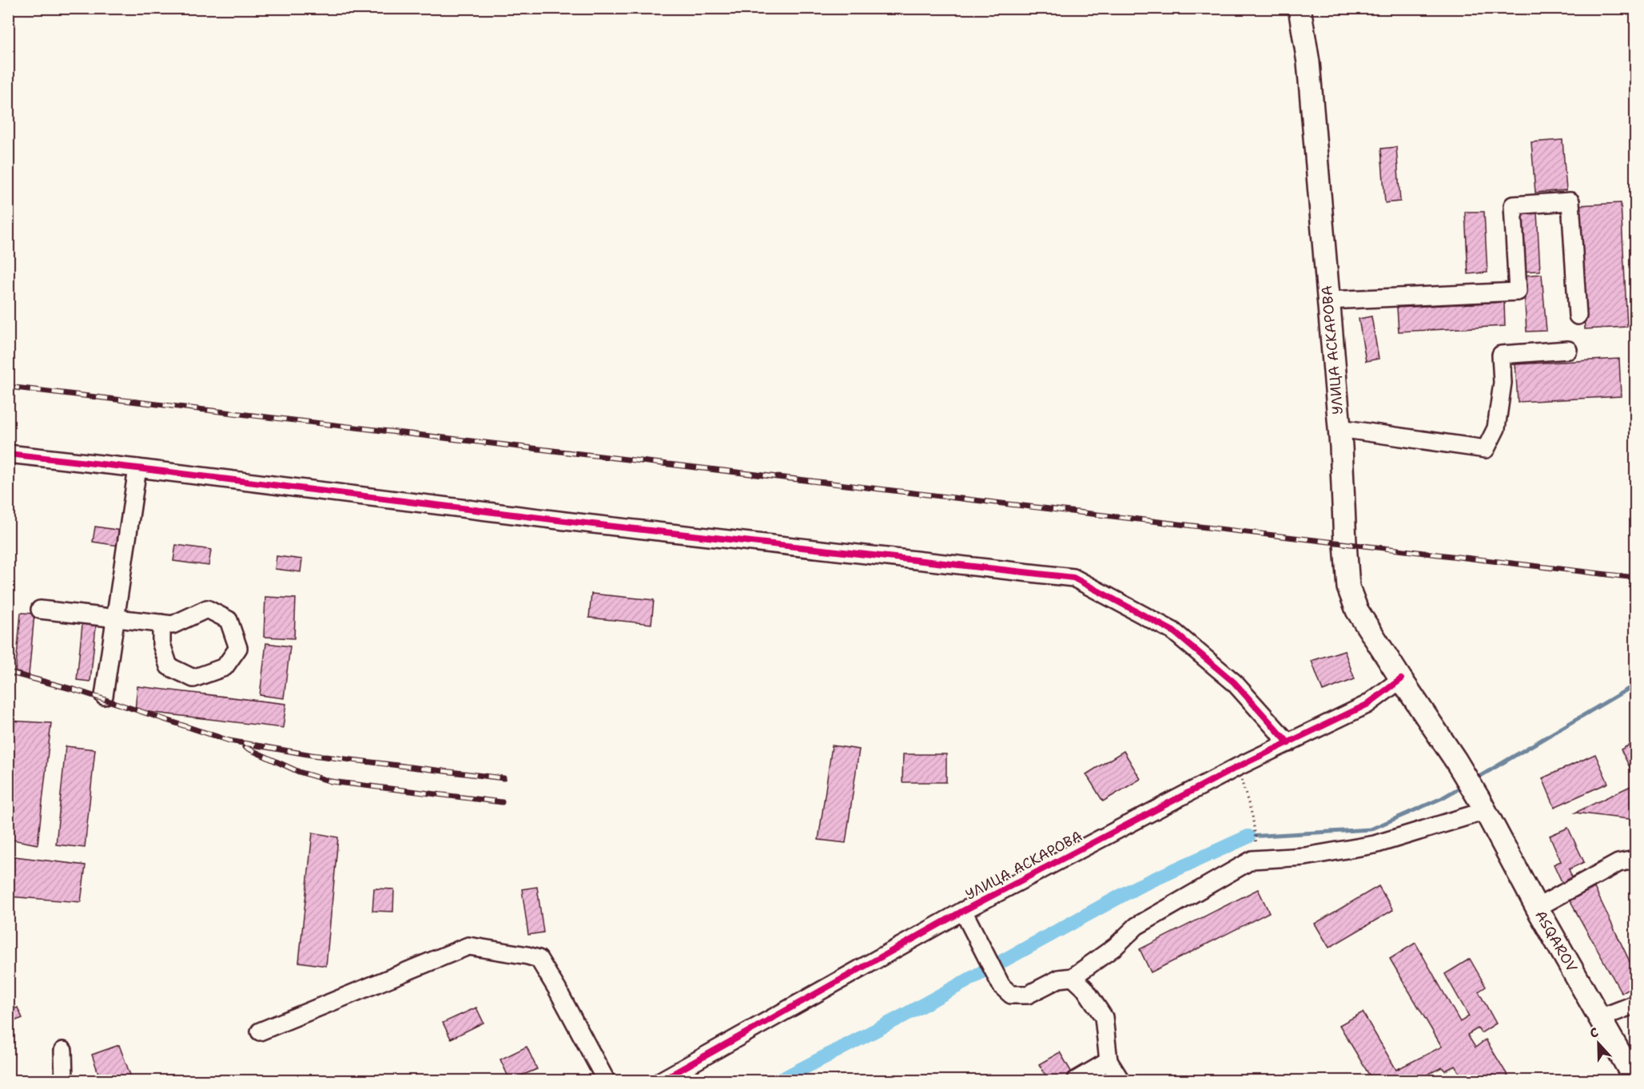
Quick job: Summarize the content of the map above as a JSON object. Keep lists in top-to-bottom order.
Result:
{
  "streets": {
    "main road": ["УЛИЦА АСКАРОВА", "ASQAROV"]
  },
  "crossings": [
    ["УЛИЦА АСКАРОВА", "ASQAROV"]
  ],
  "north": "top"
}
